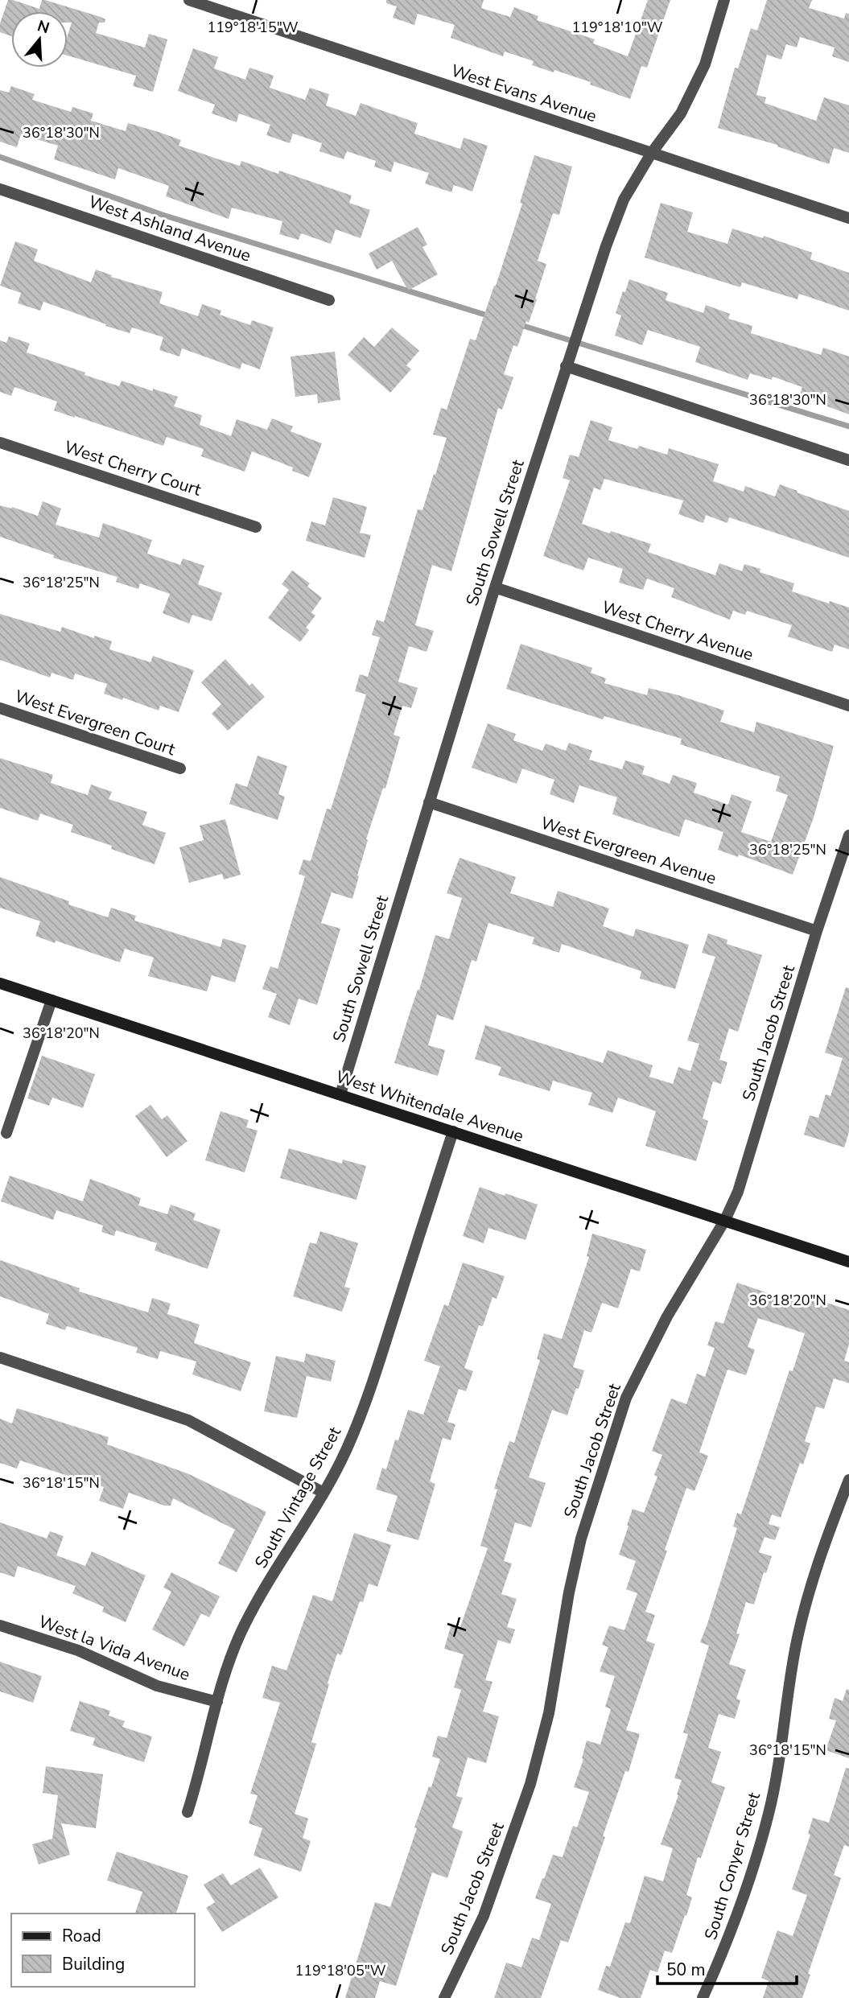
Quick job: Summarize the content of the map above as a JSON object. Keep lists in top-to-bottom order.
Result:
{
  "streets": {
    "street": [
      "West Evans Avenue",
      "West Ashland Avenue",
      "West Cherry Court",
      "South Sowell Street",
      "West Cherry Avenue",
      "West Evergreen Court",
      "West Evergreen Avenue",
      "South Jacob Street",
      "West Whitendale Avenue",
      "South Vintage Street",
      "West la Vida Avenue",
      "South Conyer Street"
    ]
  },
  "crossings": [
    ["West Evans Avenue", "South Sowell Street"],
    ["South Sowell Street", "West Cherry Avenue"],
    ["South Sowell Street", "West Evergreen Avenue"],
    ["South Sowell Street", "West Whitendale Avenue"],
    ["West Evergreen Avenue", "South Jacob Street"],
    ["South Jacob Street", "West Whitendale Avenue"],
    ["West Whitendale Avenue", "South Vintage Street"],
    ["South Vintage Street", "West la Vida Avenue"]
  ],
  "legend": ["Road", "Building"],
  "scale_bar": "50 m",
  "north": "top",
  "coordinates": [
    "119°18'15\"W",
    "119°18'10\"W",
    "36°18'30\"N",
    "36°18'25\"N",
    "36°18'20\"N",
    "36°18'15\"N",
    "119°18'05\"W"
  ]
}
